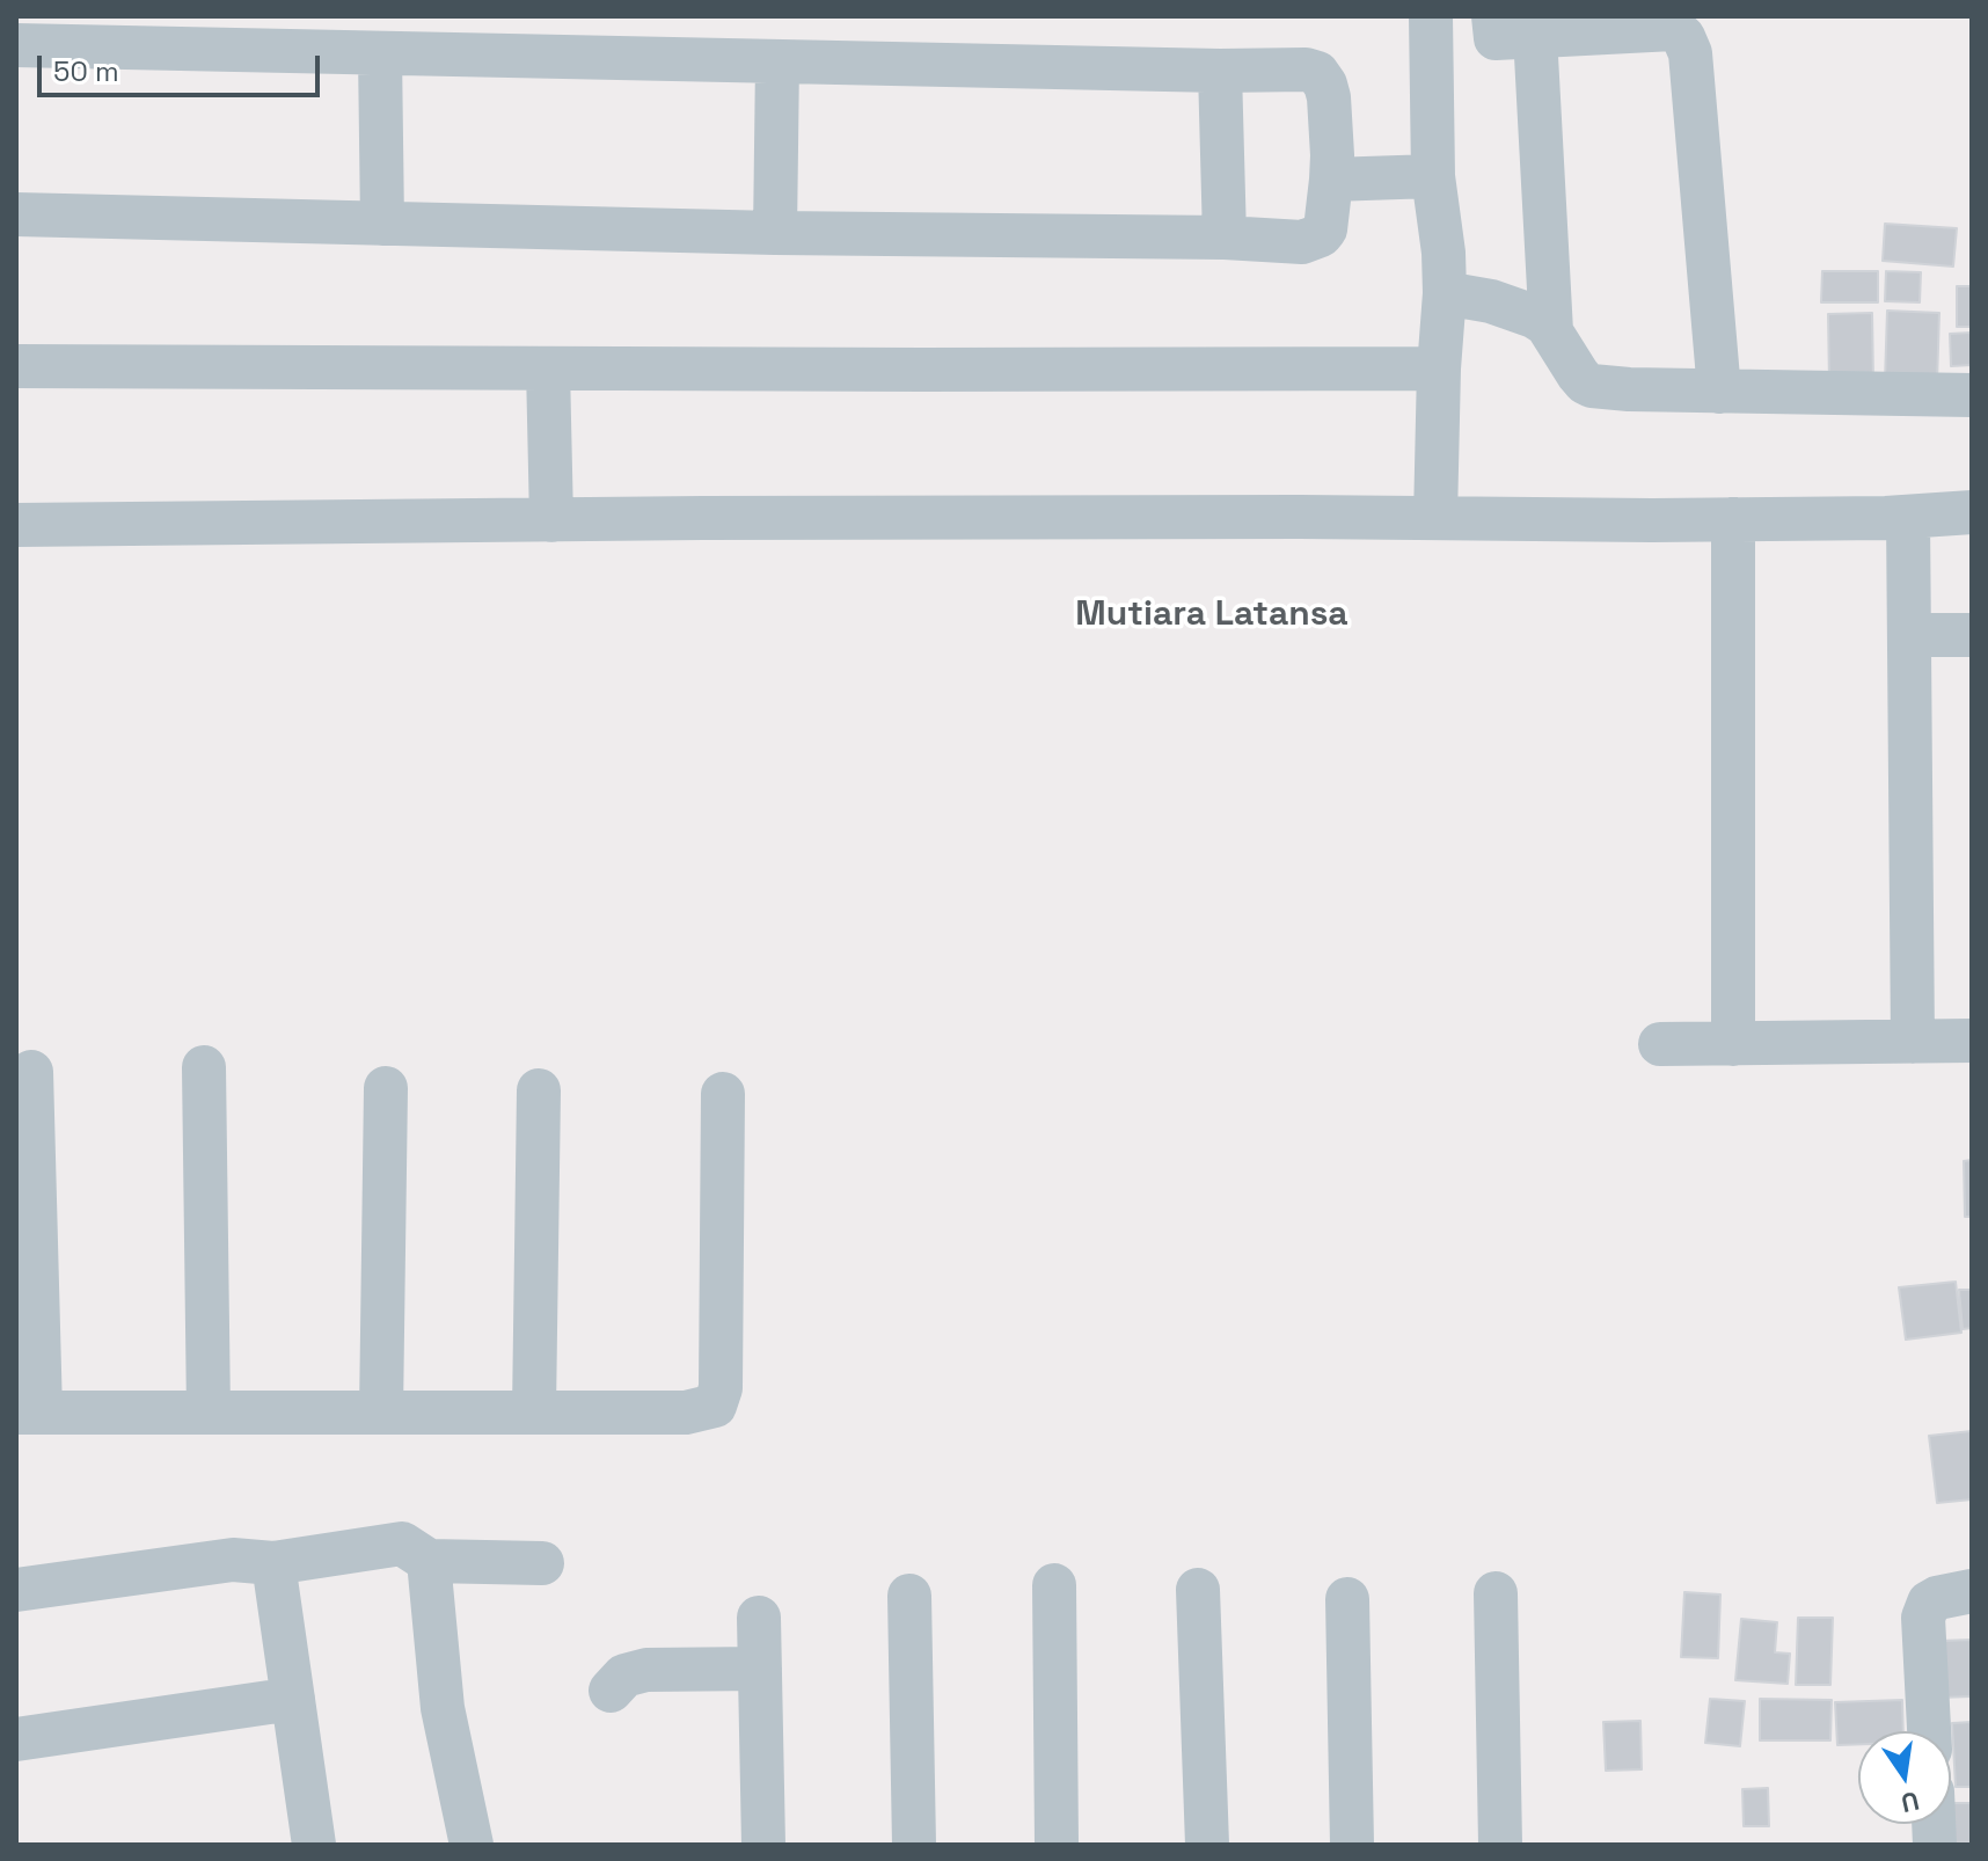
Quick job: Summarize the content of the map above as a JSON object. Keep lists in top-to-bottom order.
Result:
{
  "districts": ["Mutiara Latansa"],
  "scale_bar": "50 m",
  "north": "bottom"
}
